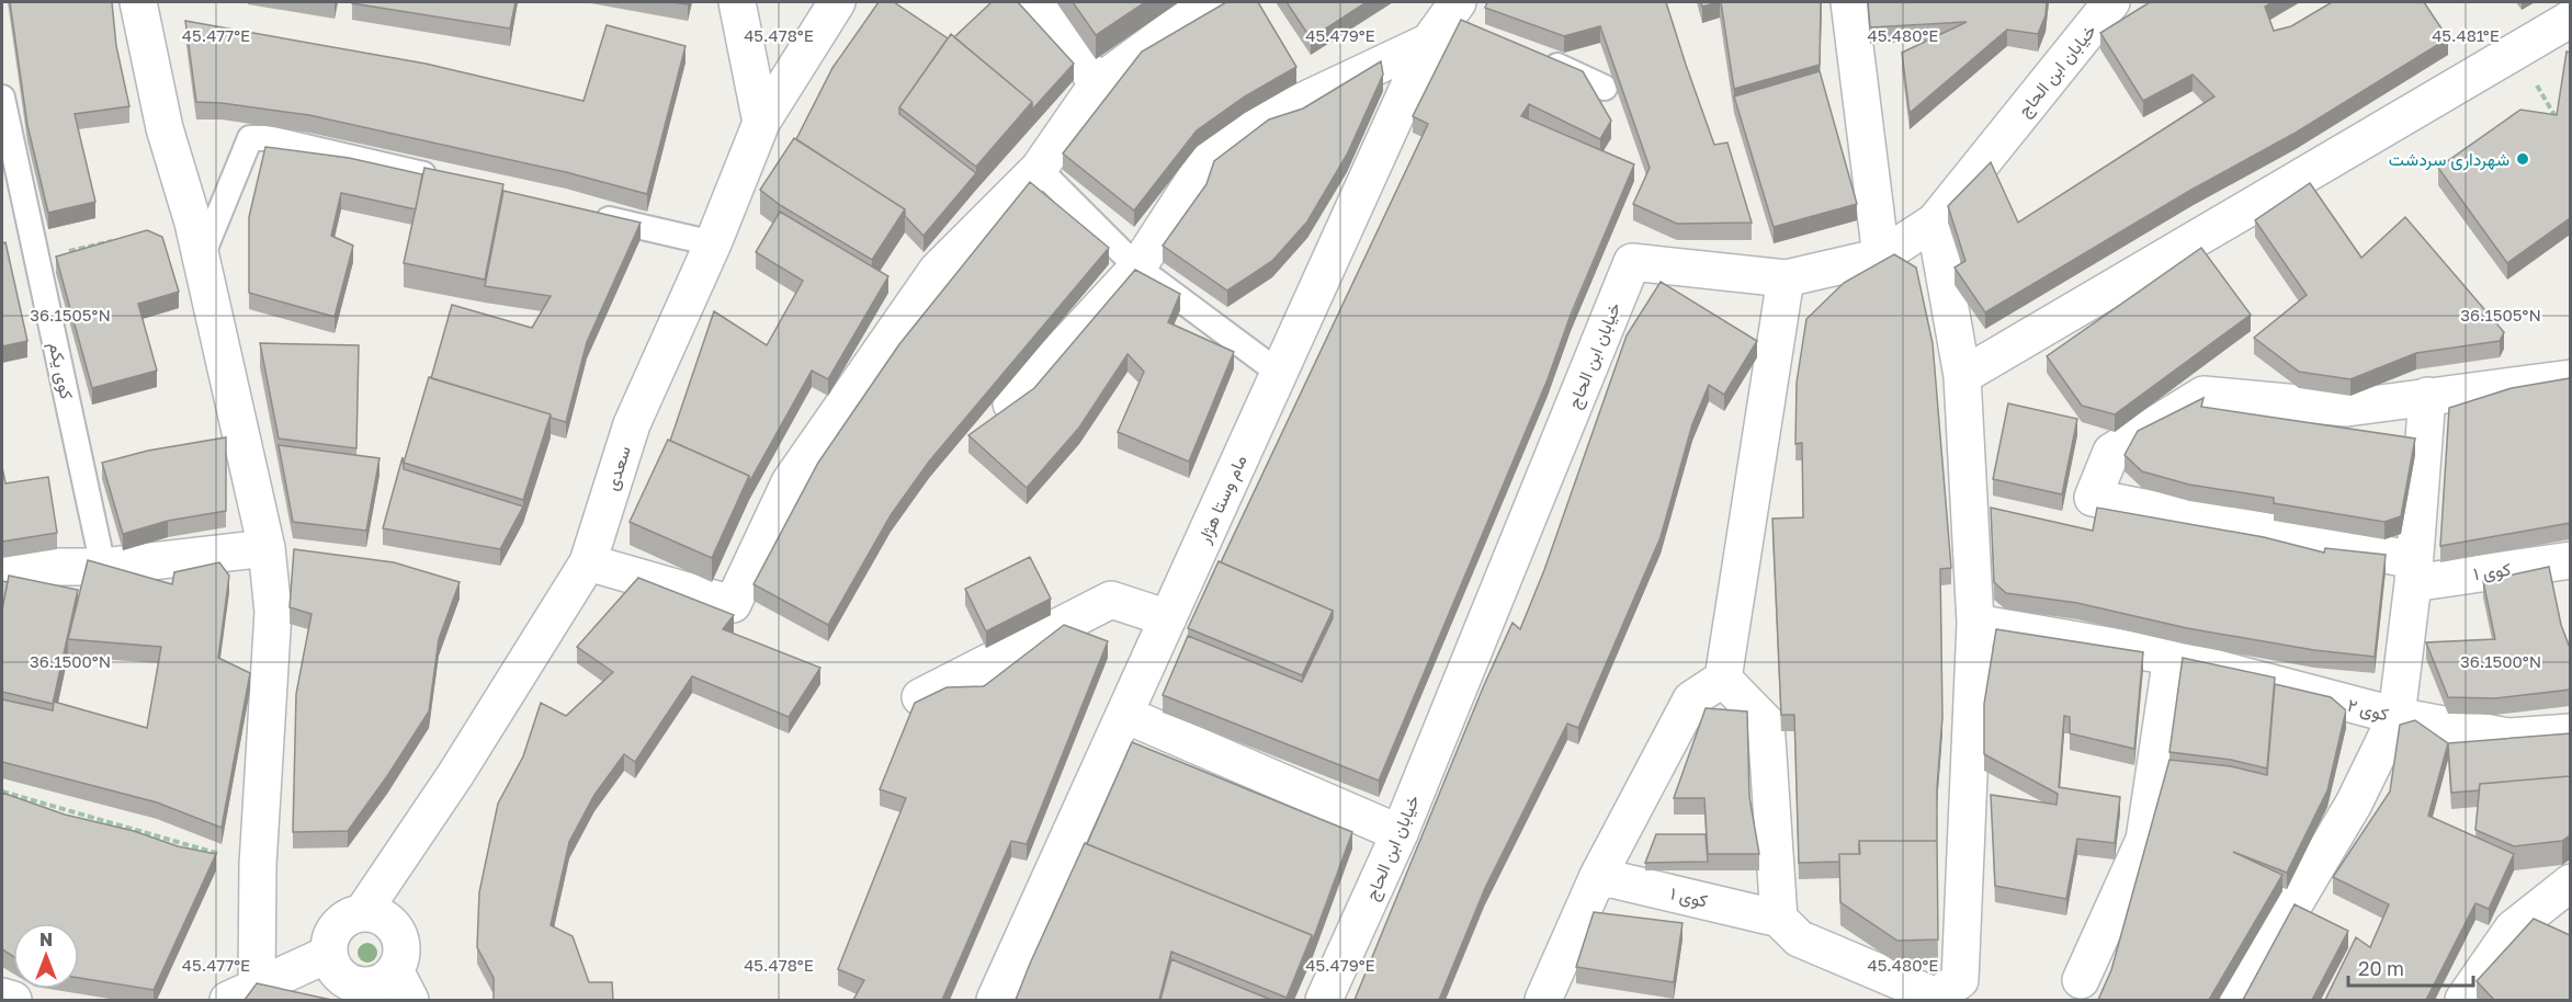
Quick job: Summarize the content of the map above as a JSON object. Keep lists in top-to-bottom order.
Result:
{
  "streets": {
    "street": [
      "خیابان ابن الحاج",
      "سعدی",
      "مام وستا هژار",
      "کوی ۱",
      "کوی ۲"
    ],
    "lane": ["کوی یکم"]
  },
  "places": ["شهرداری سردشت"],
  "scale_bar": "20 m",
  "north": "top",
  "coordinates": [
    "45.477°E",
    "45.478°E",
    "45.479°E",
    "45.480°E",
    "45.481°E",
    "36.1505°N",
    "36.1500°N"
  ]
}
